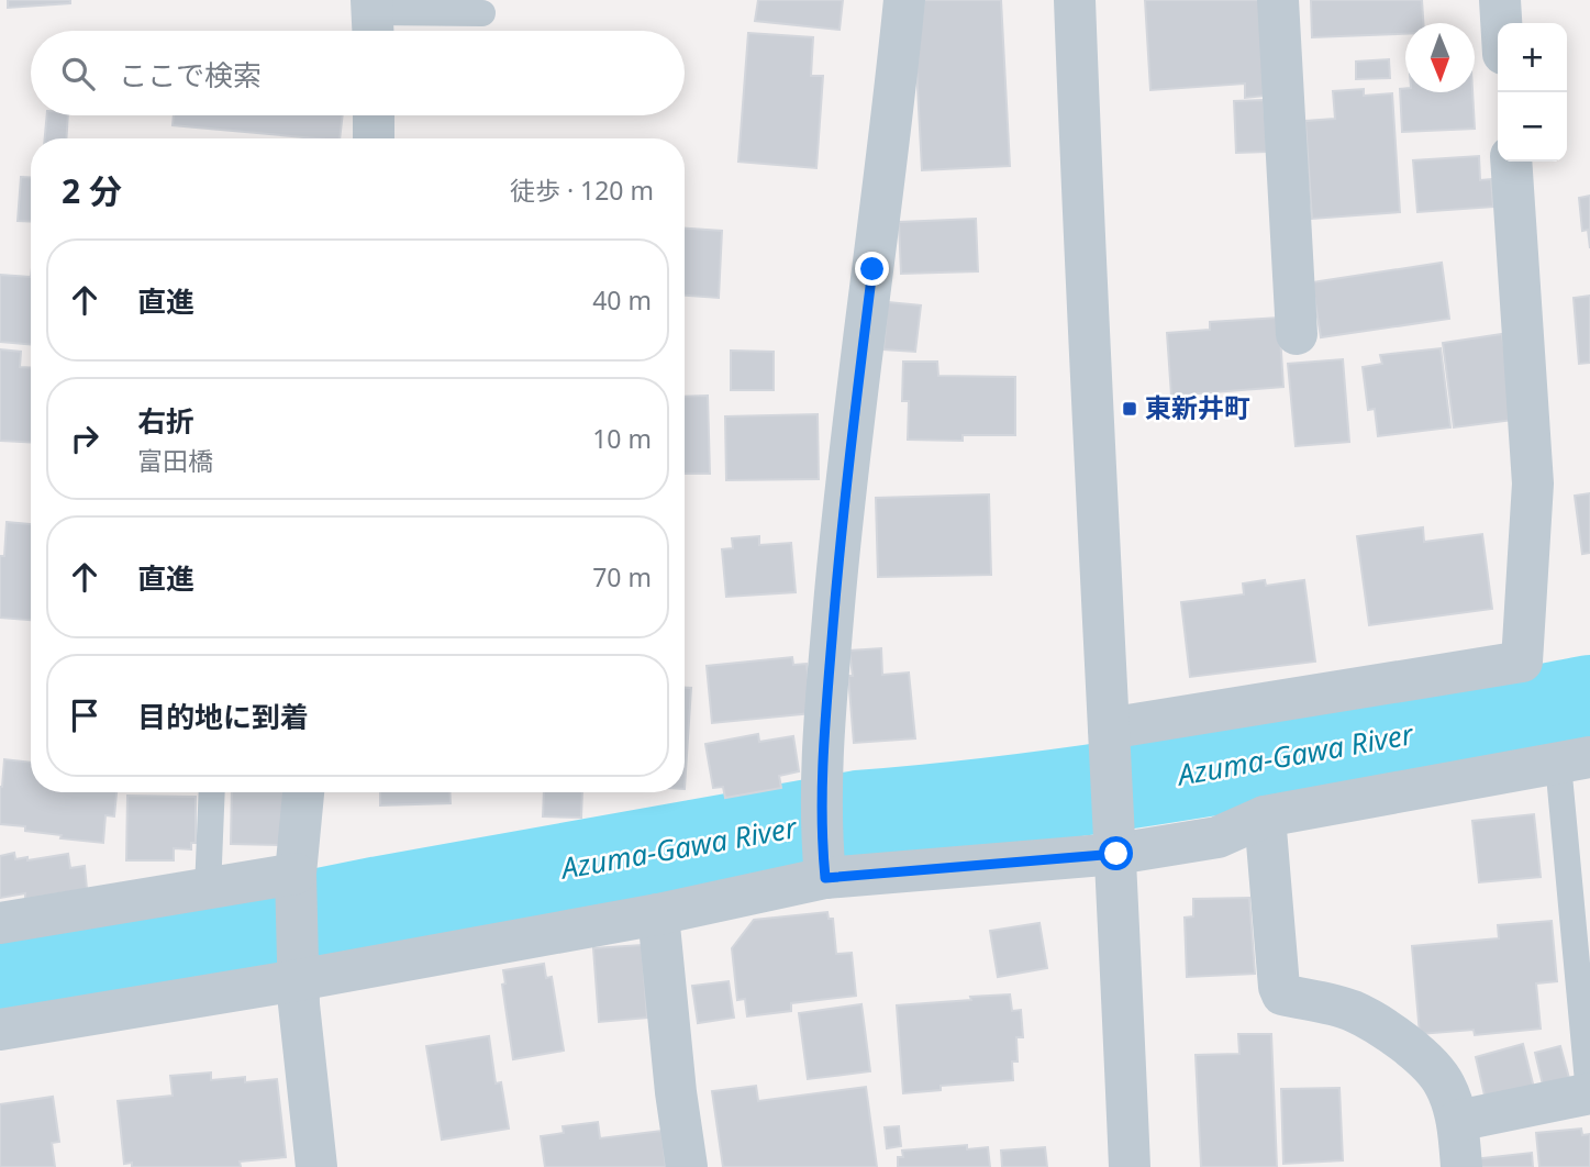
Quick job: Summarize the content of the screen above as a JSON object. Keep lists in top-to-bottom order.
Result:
{
  "water": ["Azuma-Gawa River"],
  "places": {
    "transit": ["東新井町"]
  },
  "north": "bottom",
  "page": {
    "map_buttons": ["+", "−"],
    "search": "ここで検索",
    "heading": ["2 分", "徒歩 · 120 m"],
    "list": [
      ["直進", "40 m"],
      ["右折", "富田橋", "10 m"],
      ["直進", "70 m"],
      "目的地に到着"
    ]
  }
}
